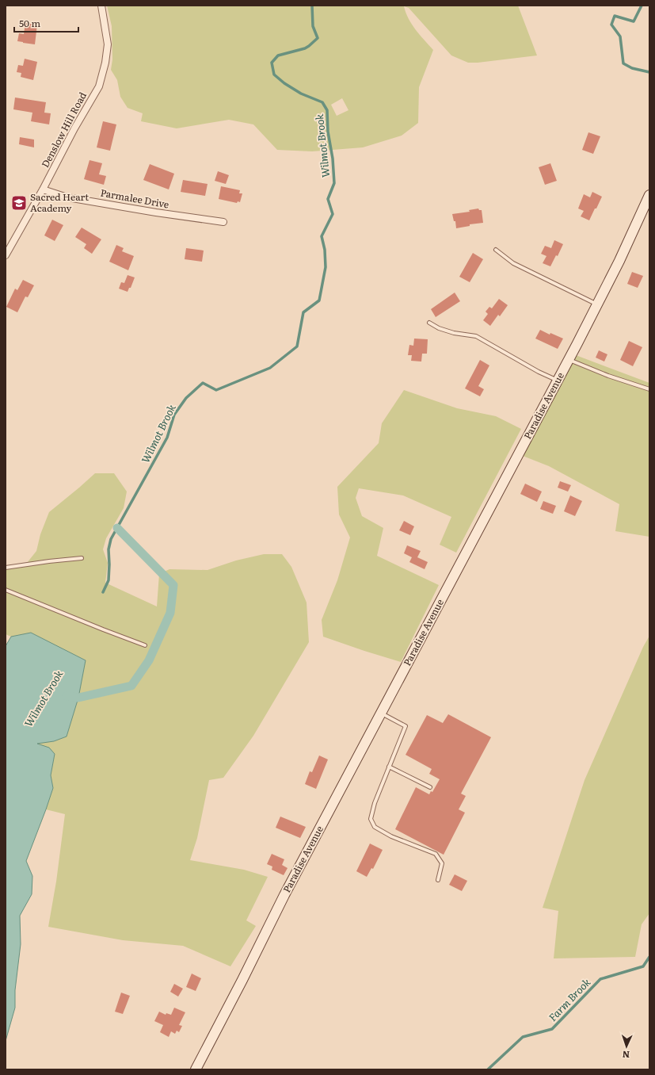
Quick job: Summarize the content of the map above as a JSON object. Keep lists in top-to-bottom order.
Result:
{
  "streets": {
    "street": ["Denslow Hill Road", "Parmalee Drive", "Paradise Avenue"]
  },
  "crossings": [
    ["Denslow Hill Road", "Parmalee Drive"]
  ],
  "water": ["Wilmot Brook", "Farm Brook"],
  "places": {
    "school or university": ["Sacred Heart Academy"]
  },
  "scale_bar": "50 m",
  "north": "bottom"
}
